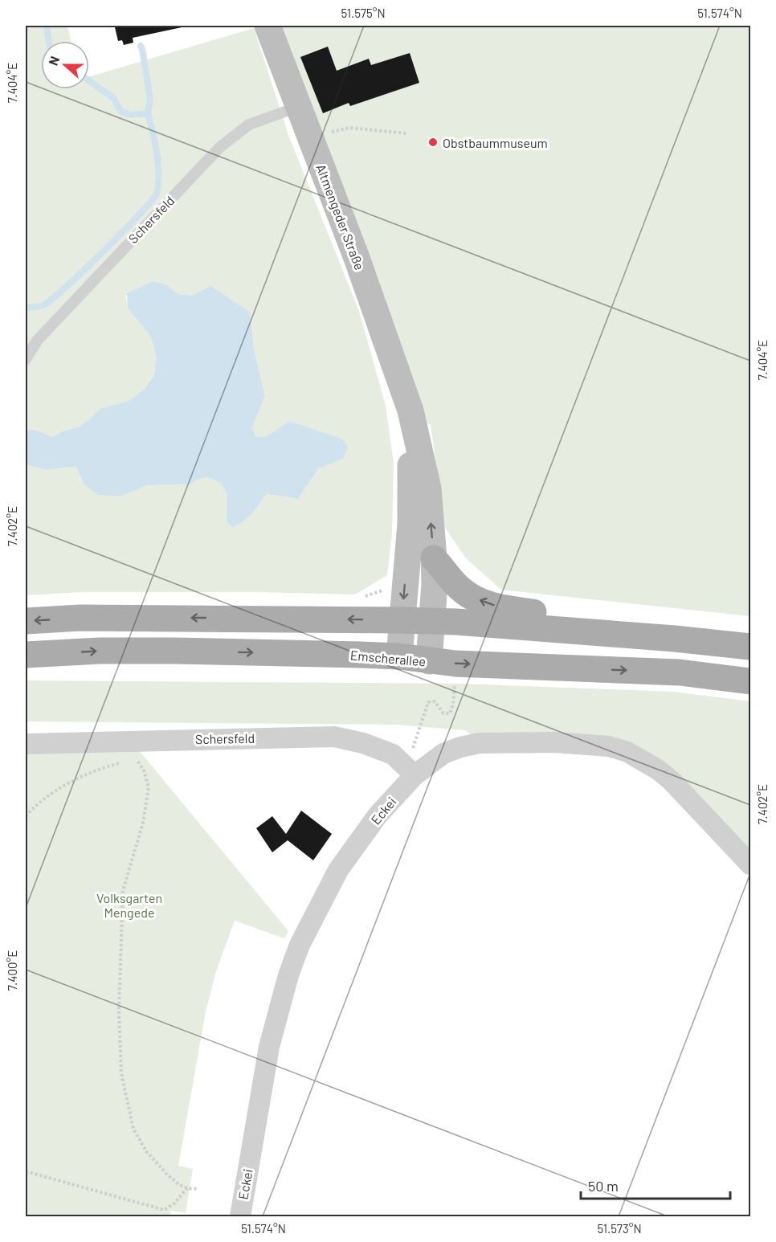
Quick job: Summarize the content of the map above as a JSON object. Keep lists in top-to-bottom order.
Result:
{
  "streets": {
    "main road": ["Emscherallee"],
    "street": ["Altmengeder Straße", "Schersfeld", "Eckei"]
  },
  "crossings": [
    ["Altmengeder Straße", "Schersfeld"],
    ["Altmengeder Straße", "Emscherallee"],
    ["Schersfeld", "Eckei"]
  ],
  "parks": ["Volksgarten Mengede"],
  "places": ["Obstbaummuseum"],
  "scale_bar": "50 m",
  "north": "left",
  "coordinates": [
    "51.575°N",
    "51.574°N",
    "7.404°E",
    "7.402°E",
    "7.400°E",
    "51.573°N"
  ]
}
